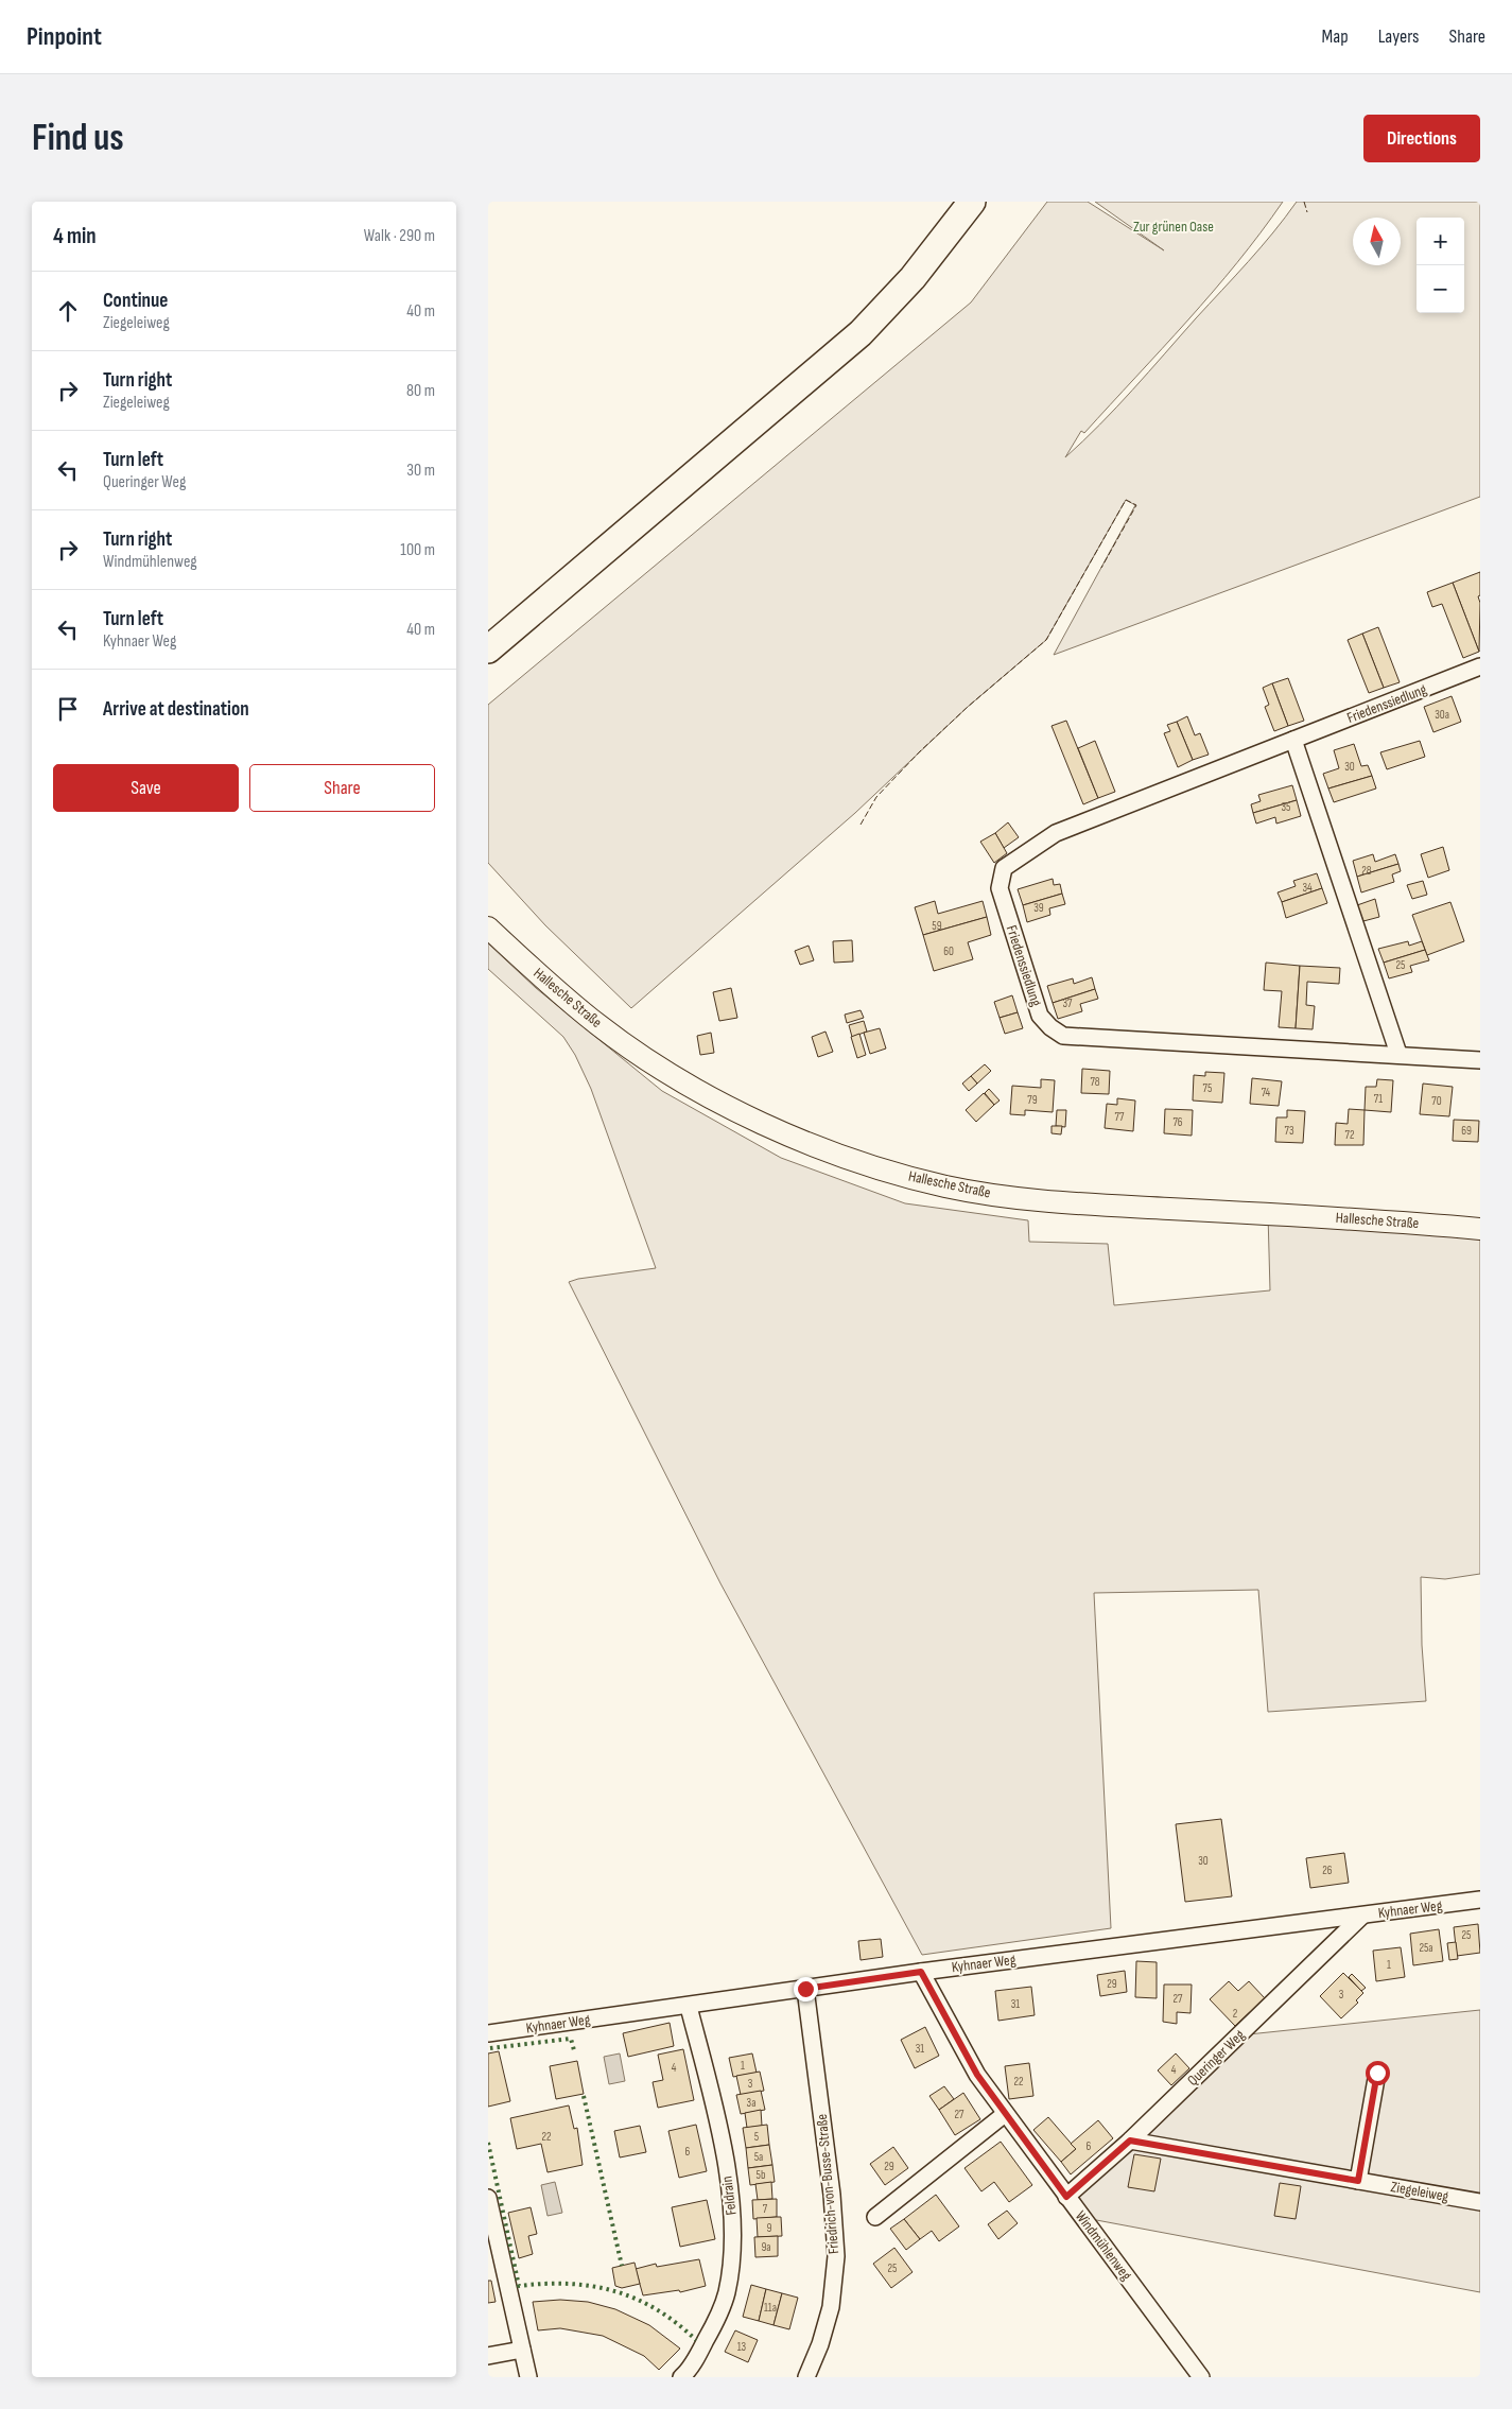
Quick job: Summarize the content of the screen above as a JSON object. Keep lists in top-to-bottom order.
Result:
{
  "streets": {
    "street": [
      "Friedenssiedlung",
      "Hallesche Straße",
      "Kyhnaer Weg",
      "Queringer Weg",
      "Friedrich-von-Busse-Straße",
      "Ziegeleiweg",
      "Feldrain",
      "Windmühlenweg"
    ]
  },
  "crossings": [
    ["Kyhnaer Weg", "Queringer Weg"],
    ["Kyhnaer Weg", "Friedrich-von-Busse-Straße"],
    ["Kyhnaer Weg", "Feldrain"],
    ["Kyhnaer Weg", "Windmühlenweg"],
    ["Queringer Weg", "Ziegeleiweg"],
    ["Queringer Weg", "Windmühlenweg"]
  ],
  "parks": ["Zur grünen Oase"],
  "house_numbers": [
    "30a",
    "30",
    "35",
    "28",
    "34",
    "39",
    "59",
    "60",
    "25",
    "37",
    "78",
    "75",
    "74",
    "71",
    "79",
    "70",
    "77",
    "76",
    "73",
    "69",
    "72",
    "30",
    "26",
    "25",
    "25a",
    "1",
    "29",
    "3",
    "27",
    "31",
    "2",
    "31",
    "1",
    "4",
    "4",
    "22",
    "3",
    "3a",
    "27",
    "22",
    "5",
    "6",
    "6",
    "5a",
    "29",
    "5b",
    "7",
    "9",
    "9a",
    "25",
    "11a",
    "13"
  ],
  "north": "top",
  "page": {
    "header": "Pinpoint",
    "nav": ["Map", "Layers", "Share"],
    "buttons": [
      "Directions",
      ["Save", "Share"]
    ],
    "title": "Find us",
    "heading": ["4 min", "Walk · 290 m"],
    "map_buttons": ["+", "−"],
    "list": [
      ["Continue", "Ziegeleiweg", "40 m"],
      ["Turn right", "Ziegeleiweg", "80 m"],
      ["Turn left", "Queringer Weg", "30 m"],
      ["Turn right", "Windmühlenweg", "100 m"],
      ["Turn left", "Kyhnaer Weg", "40 m"],
      "Arrive at destination"
    ]
  }
}
